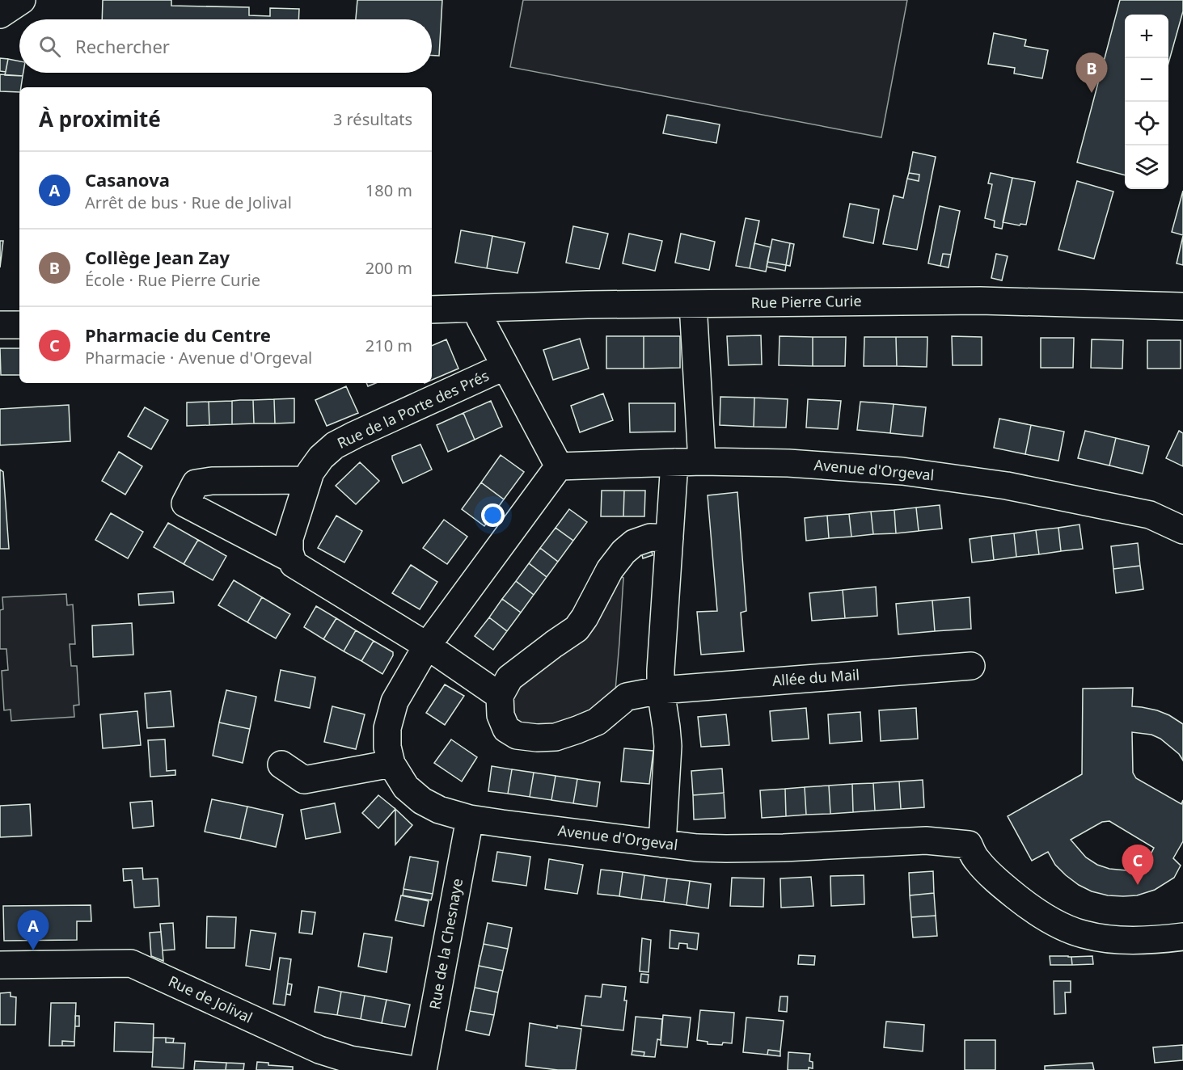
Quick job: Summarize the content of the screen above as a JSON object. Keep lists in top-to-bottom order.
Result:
{
  "streets": {
    "street": [
      "Rue Pierre Curie",
      "Rue de la Porte des Prés",
      "Avenue d'Orgeval",
      "Allée du Mail",
      "Rue de la Chesnaye",
      "Rue de Jolival"
    ]
  },
  "crossings": [
    ["Avenue d'Orgeval", "Rue de la Chesnaye"]
  ],
  "page": {
    "map_buttons": ["+", "−"],
    "search": "Rechercher",
    "pins": ["B", "C", "A"],
    "heading": ["À proximité", "3 résultats"],
    "list": [
      {
        "mark": "A",
        "name": "Casanova",
        "note": "Arrêt de bus · Rue de Jolival",
        "value": "180 m"
      },
      {
        "mark": "B",
        "name": "Collège Jean Zay",
        "note": "École · Rue Pierre Curie",
        "value": "200 m"
      },
      {
        "mark": "C",
        "name": "Pharmacie du Centre",
        "note": "Pharmacie · Avenue d'Orgeval",
        "value": "210 m"
      }
    ]
  }
}
